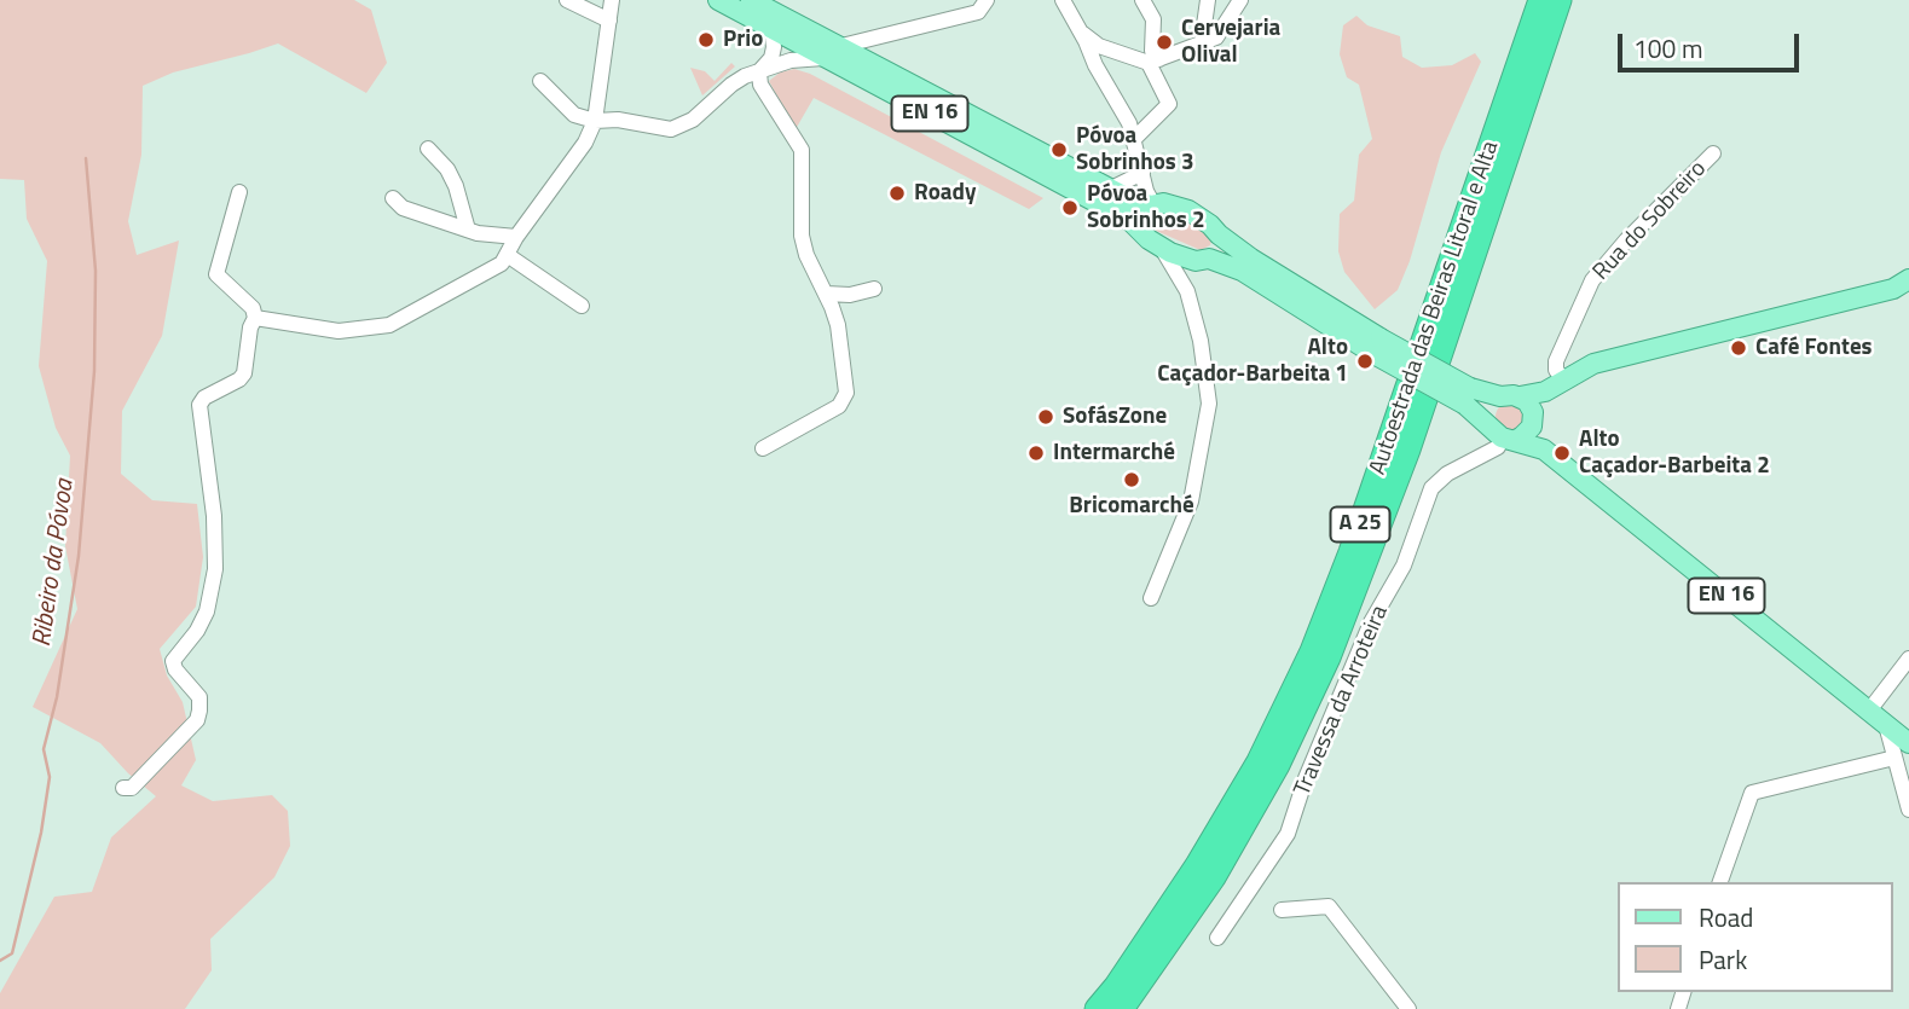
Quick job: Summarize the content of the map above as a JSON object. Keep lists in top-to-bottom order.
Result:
{
  "streets": {
    "highway": ["Autoestrada das Beiras Litoral e Alta", "A 25"],
    "main road": ["EN 16"],
    "street": ["Rua do Sobreiro", "Travessa da Arroteira"]
  },
  "crossings": [
    ["EN 16", "Travessa da Arroteira"]
  ],
  "water": ["Ribeiro da Póvoa"],
  "places": [
    "Prio",
    "Cervejaria Olival",
    "Póvoa Sobrinhos 3",
    "Roady",
    "Póvoa Sobrinhos 2",
    "Café Fontes",
    "Alto Caçador-Barbeita 1",
    "SofásZone",
    "Intermarché",
    "Alto Caçador-Barbeita 2",
    "Bricomarché"
  ],
  "legend": ["Road", "Park"],
  "scale_bar": "100 m"
}
